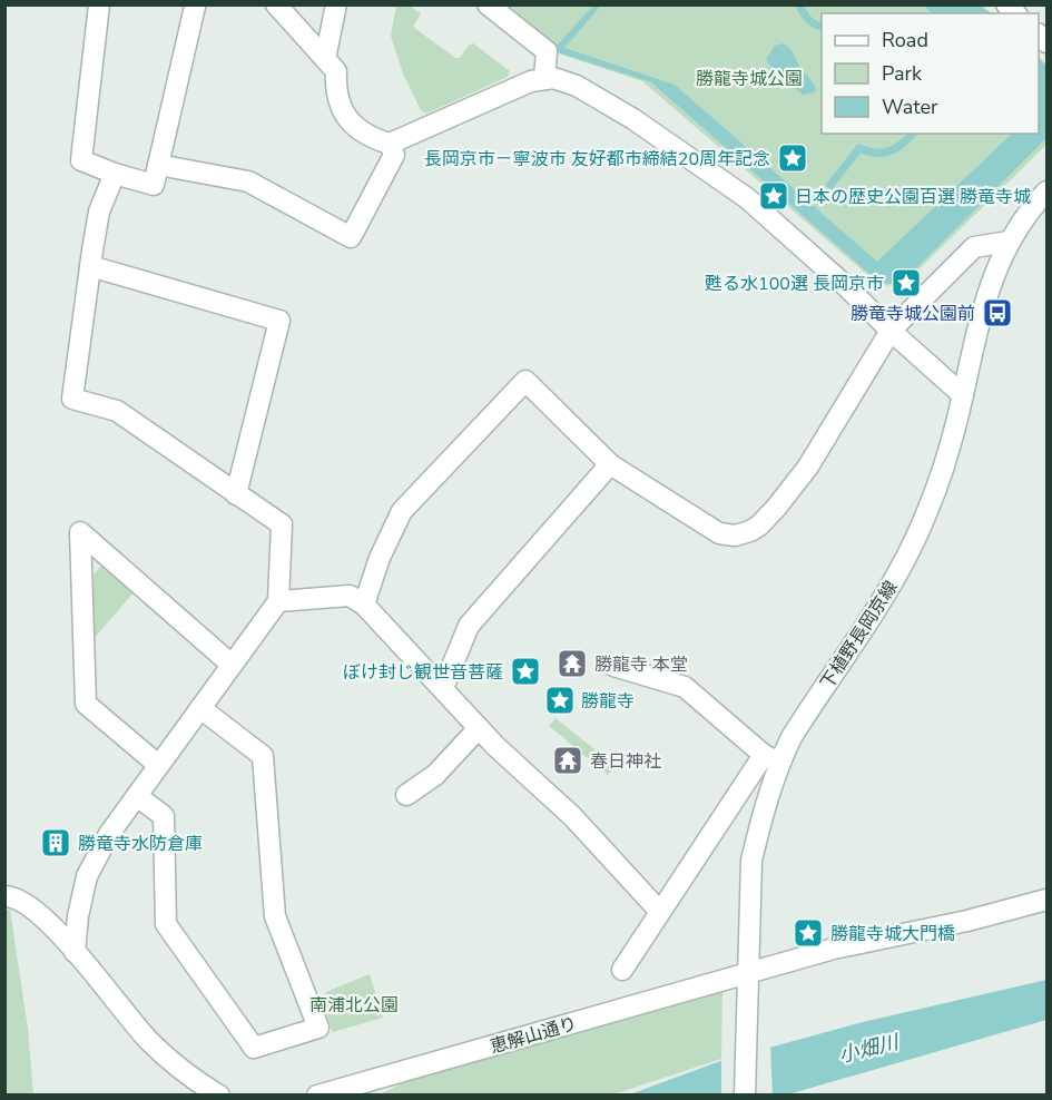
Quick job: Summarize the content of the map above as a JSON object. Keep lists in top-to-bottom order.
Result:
{
  "streets": {
    "street": ["下植野長岡京線", "恵解山通り"]
  },
  "crossings": [
    ["下植野長岡京線", "恵解山通り"]
  ],
  "water": ["小畑川"],
  "parks": ["勝龍寺城公園", "南浦北公園"],
  "places": {
    "place": [
      "長岡京市－寧波市 友好都市締結20周年記念",
      "日本の歴史公園百選 勝竜寺城",
      "甦る水100選 長岡京市",
      "ぼけ封じ観世音菩薩",
      "勝龍寺",
      "勝龍寺城大門橋"
    ],
    "bus stop": ["勝竜寺城公園前"],
    "temple": ["勝龍寺 本堂", "春日神社"],
    "building": ["勝竜寺水防倉庫"]
  },
  "legend": ["Road", "Park", "Water"]
}
